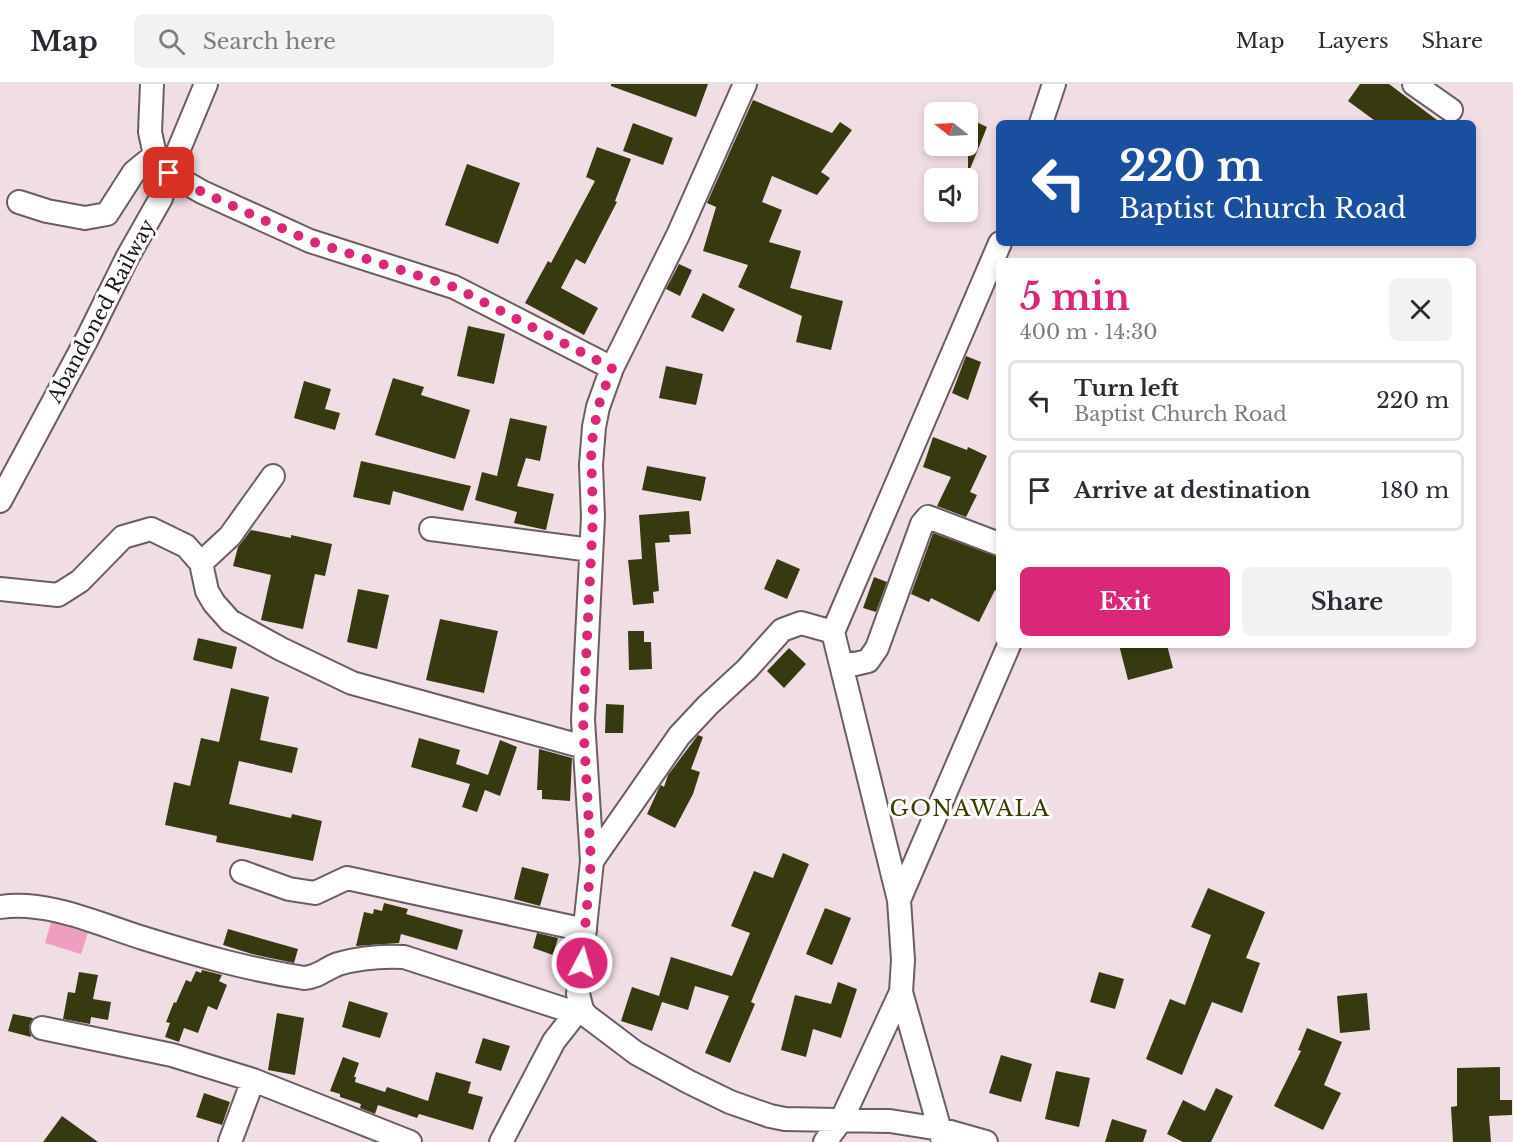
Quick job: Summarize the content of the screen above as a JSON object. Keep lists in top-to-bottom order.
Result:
{
  "streets": {
    "street": ["Abandoned Railway"]
  },
  "districts": ["GONAWALA"],
  "north": "left",
  "page": {
    "header": "Map",
    "search": "Search here",
    "nav": ["Map", "Layers", "Share"],
    "turn": ["220 m", "Baptist Church Road"],
    "heading": ["5 min", "400 m · 14:30"],
    "list": [
      {
        "name": "Turn left",
        "note": "Baptist Church Road",
        "value": "220 m"
      },
      {
        "name": "Arrive at destination",
        "value": "180 m"
      }
    ],
    "buttons": ["Exit", "Share"]
  }
}
